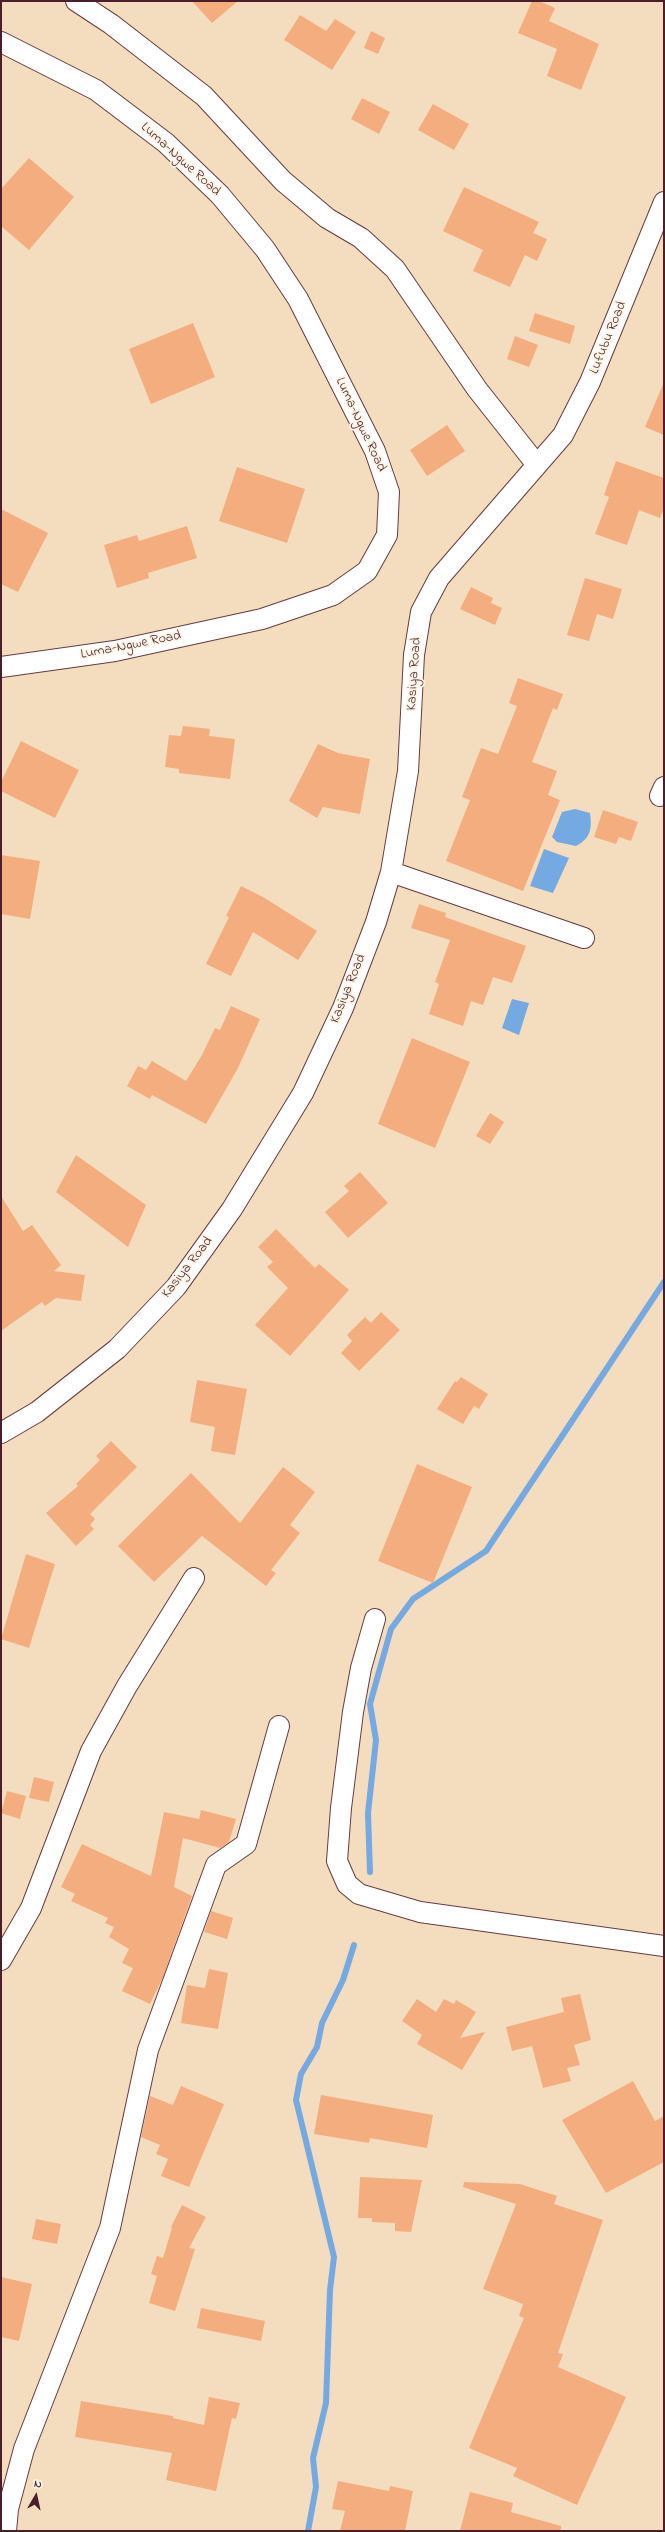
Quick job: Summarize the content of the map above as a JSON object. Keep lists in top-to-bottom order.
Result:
{
  "streets": {
    "street": ["Luma-Ngwe Road", "Lufubu Road", "Kasiya Road"]
  },
  "crossings": [
    ["Lufubu Road", "Kasiya Road"]
  ],
  "north": "top"
}
